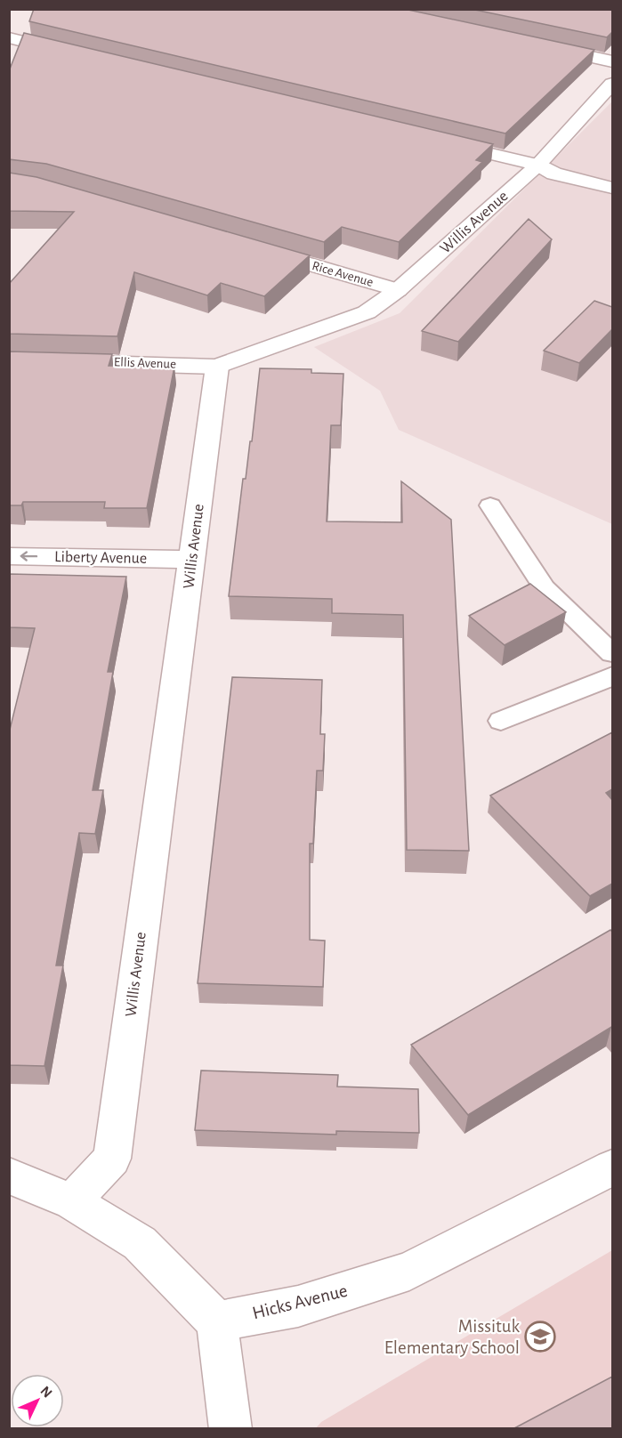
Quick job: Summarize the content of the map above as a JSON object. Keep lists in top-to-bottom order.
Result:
{
  "streets": {
    "street": [
      "Willis Avenue",
      "Rice Avenue",
      "Ellis Avenue",
      "Liberty Avenue",
      "Hicks Avenue"
    ]
  },
  "crossings": [
    ["Willis Avenue", "Rice Avenue"],
    ["Willis Avenue", "Ellis Avenue"],
    ["Willis Avenue", "Liberty Avenue"]
  ],
  "one_way": ["Liberty Avenue"],
  "places": {
    "school or university": ["Missituk Elementary School"]
  },
  "north": "top right"
}
